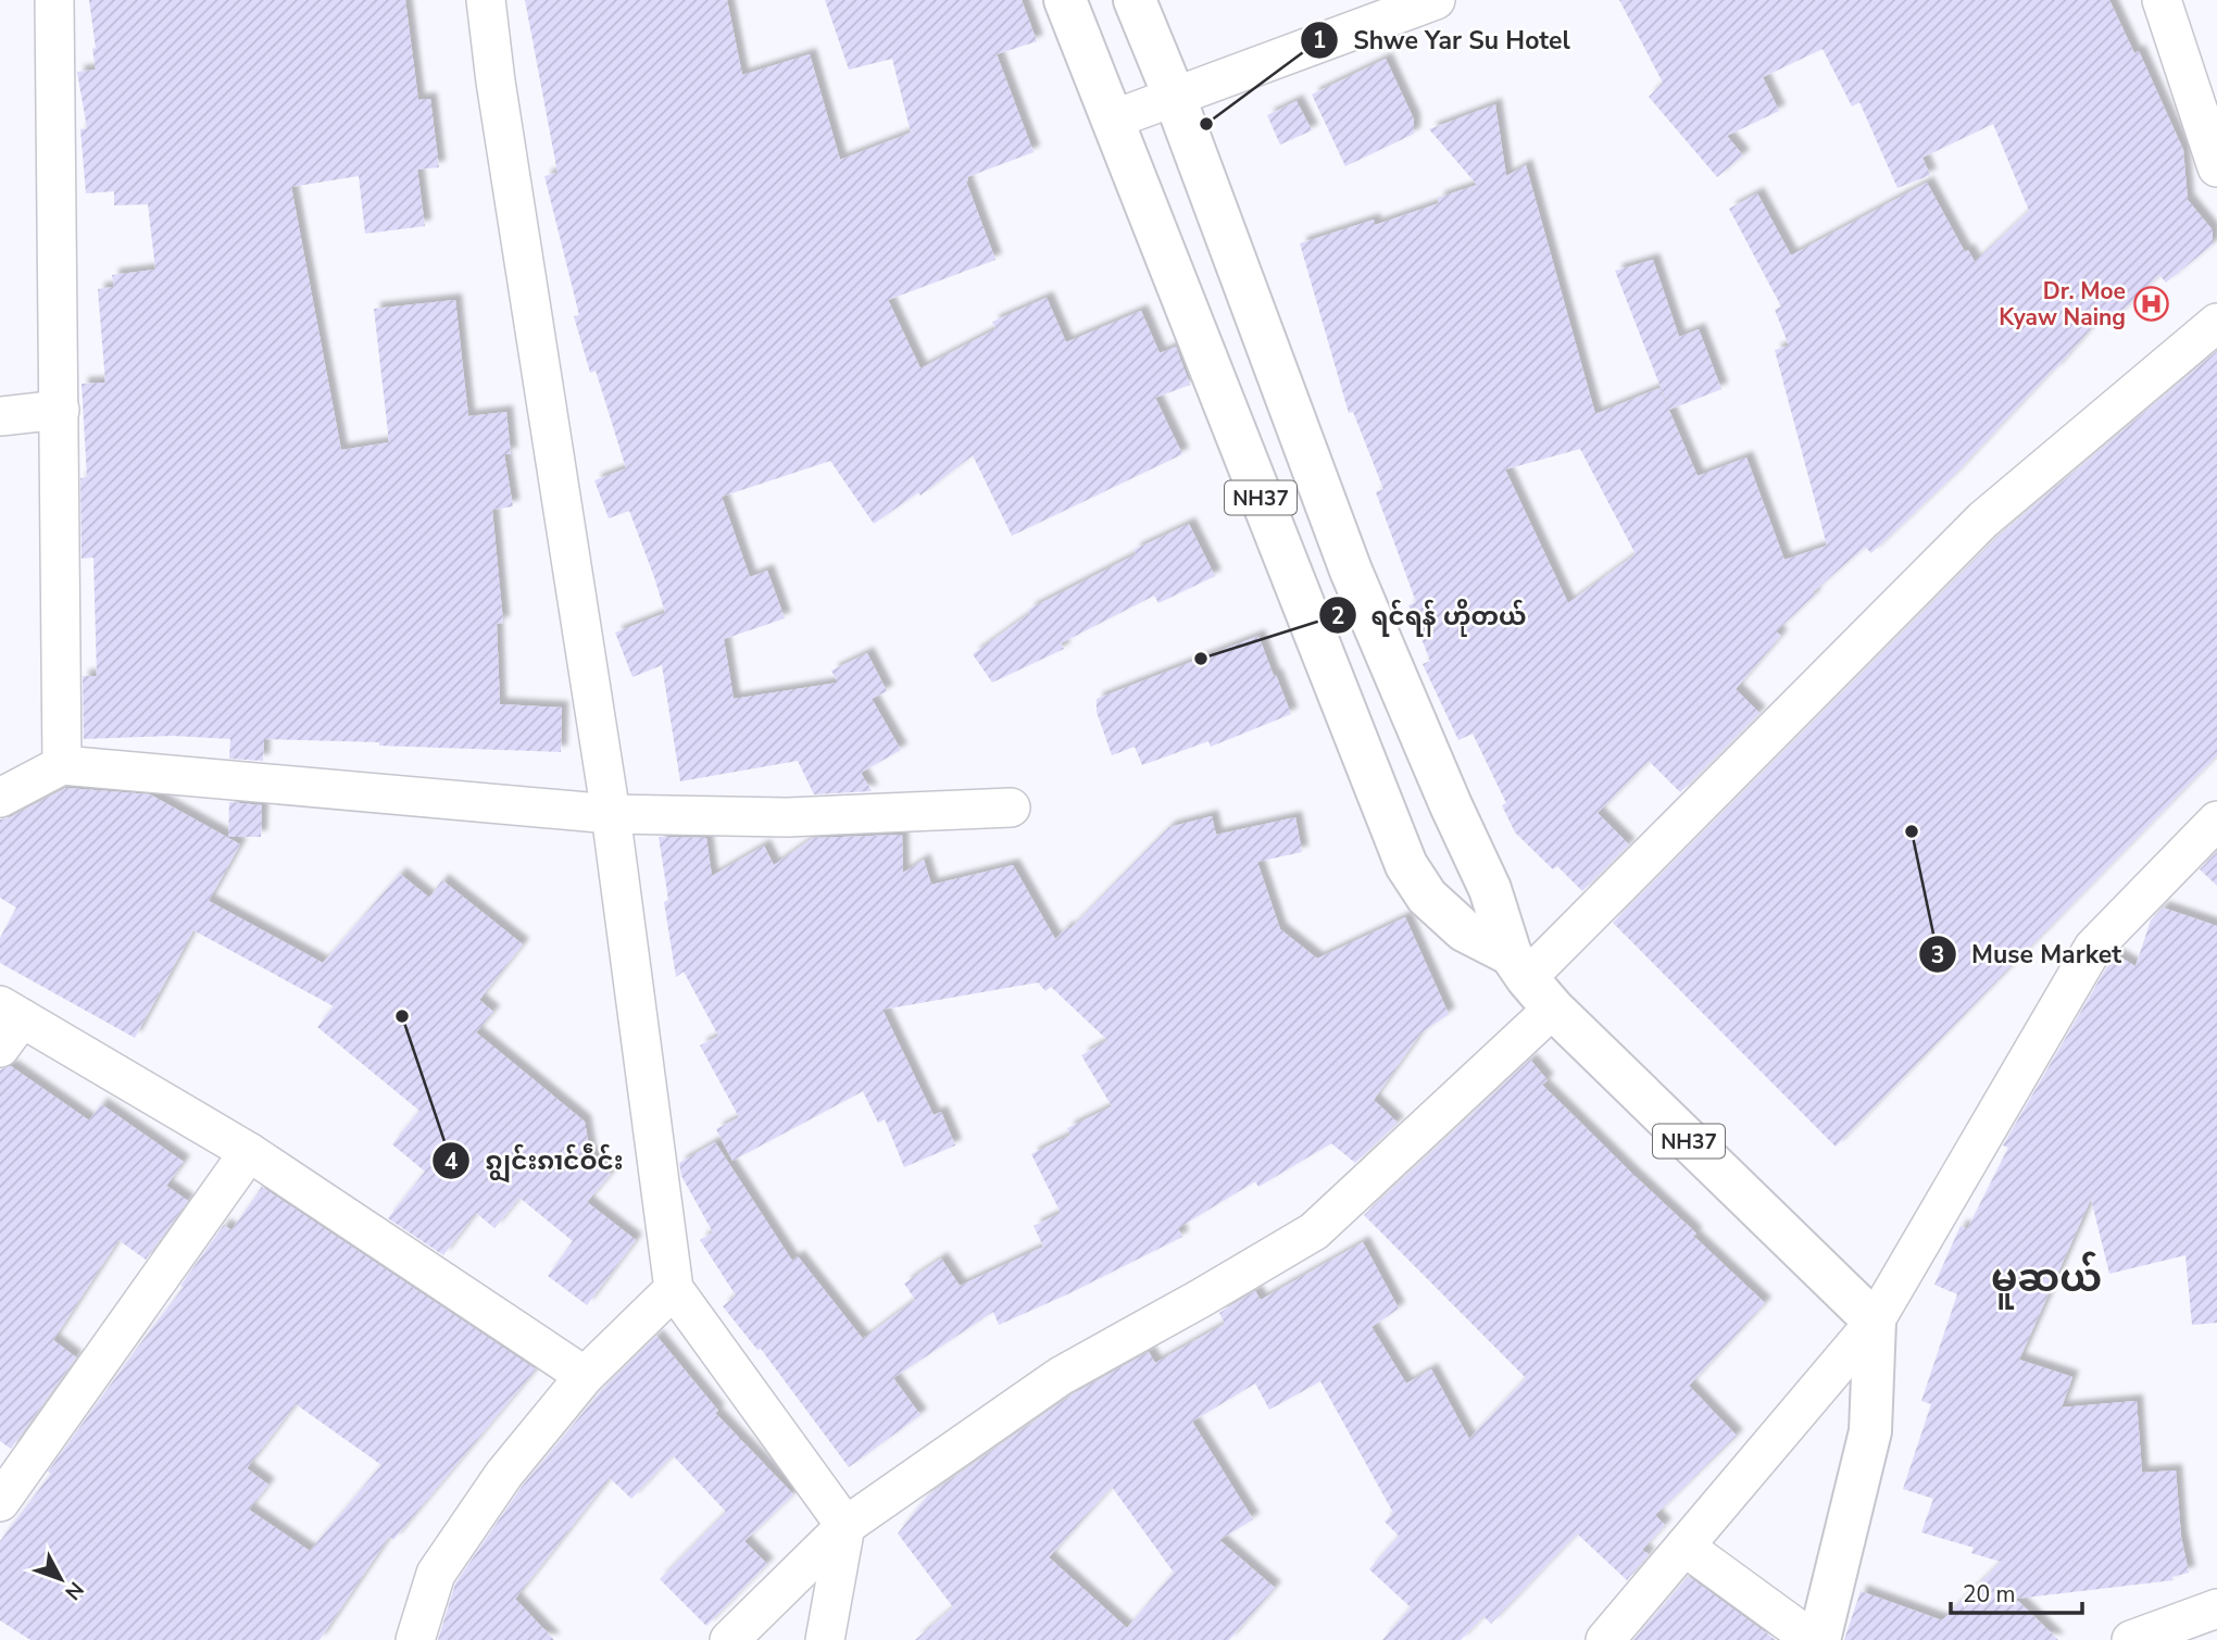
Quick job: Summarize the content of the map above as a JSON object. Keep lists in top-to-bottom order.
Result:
{
  "streets": {
    "highway": ["NH37"]
  },
  "districts": ["မူဆယ်"],
  "places": {
    "other": [
      "Shwe Yar Su Hotel",
      "ရင်ရန် ဟိုတယ်",
      "Muse Market",
      "ၵျွင်းၵၢင်ဝဵင်း"
    ],
    "hospital": ["Dr. Moe Kyaw Naing"]
  },
  "scale_bar": "20 m",
  "north": "bottom right"
}
